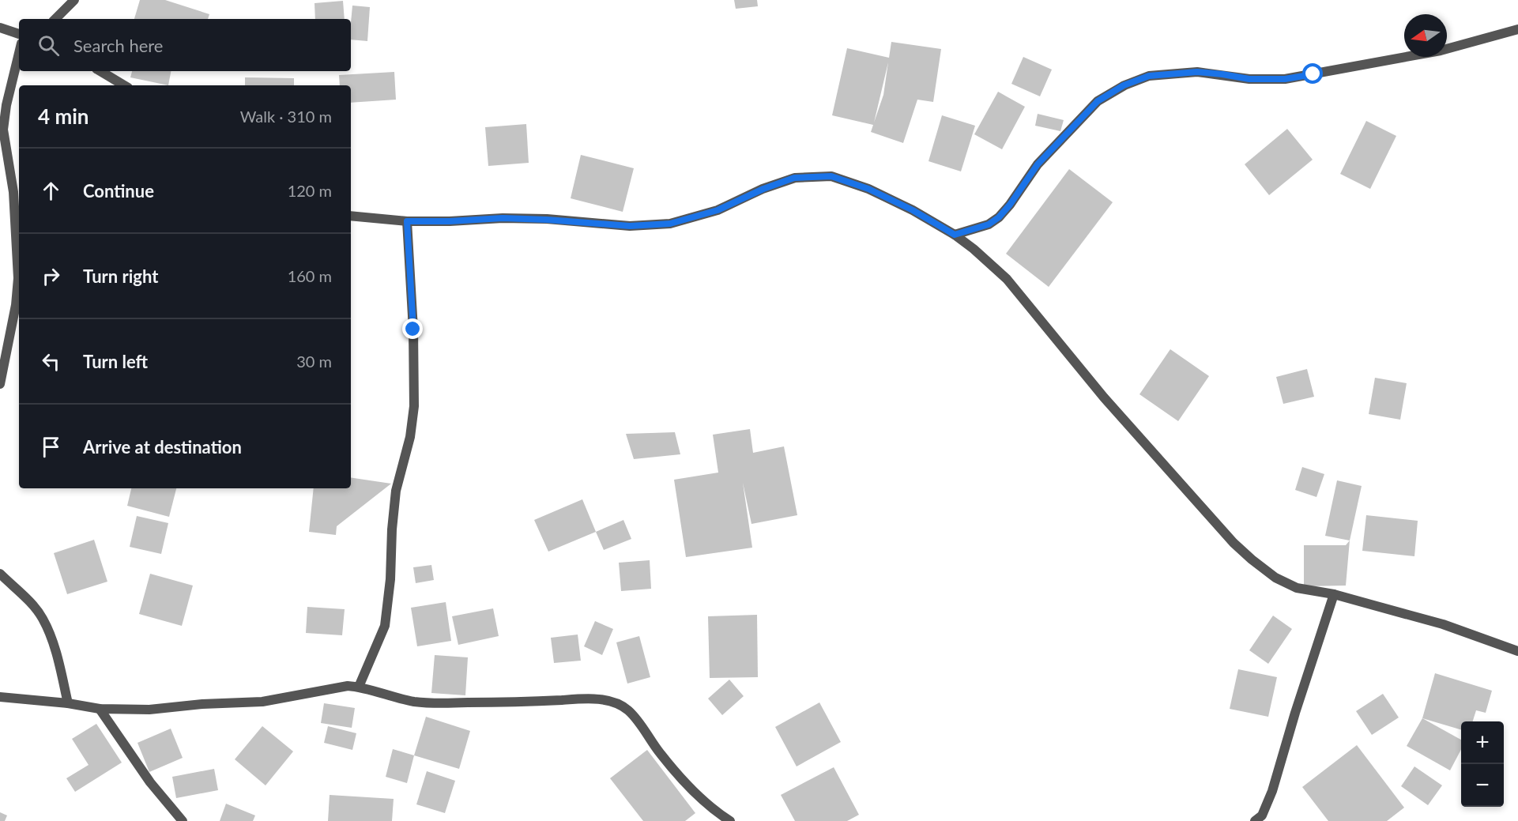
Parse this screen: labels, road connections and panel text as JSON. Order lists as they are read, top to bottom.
{
  "north": "left",
  "page": {
    "search": "Search here",
    "heading": ["4 min", "Walk · 310 m"],
    "list": [
      ["Continue", "120 m"],
      ["Turn right", "160 m"],
      ["Turn left", "30 m"],
      "Arrive at destination"
    ],
    "map_buttons": ["+", "−"]
  }
}
